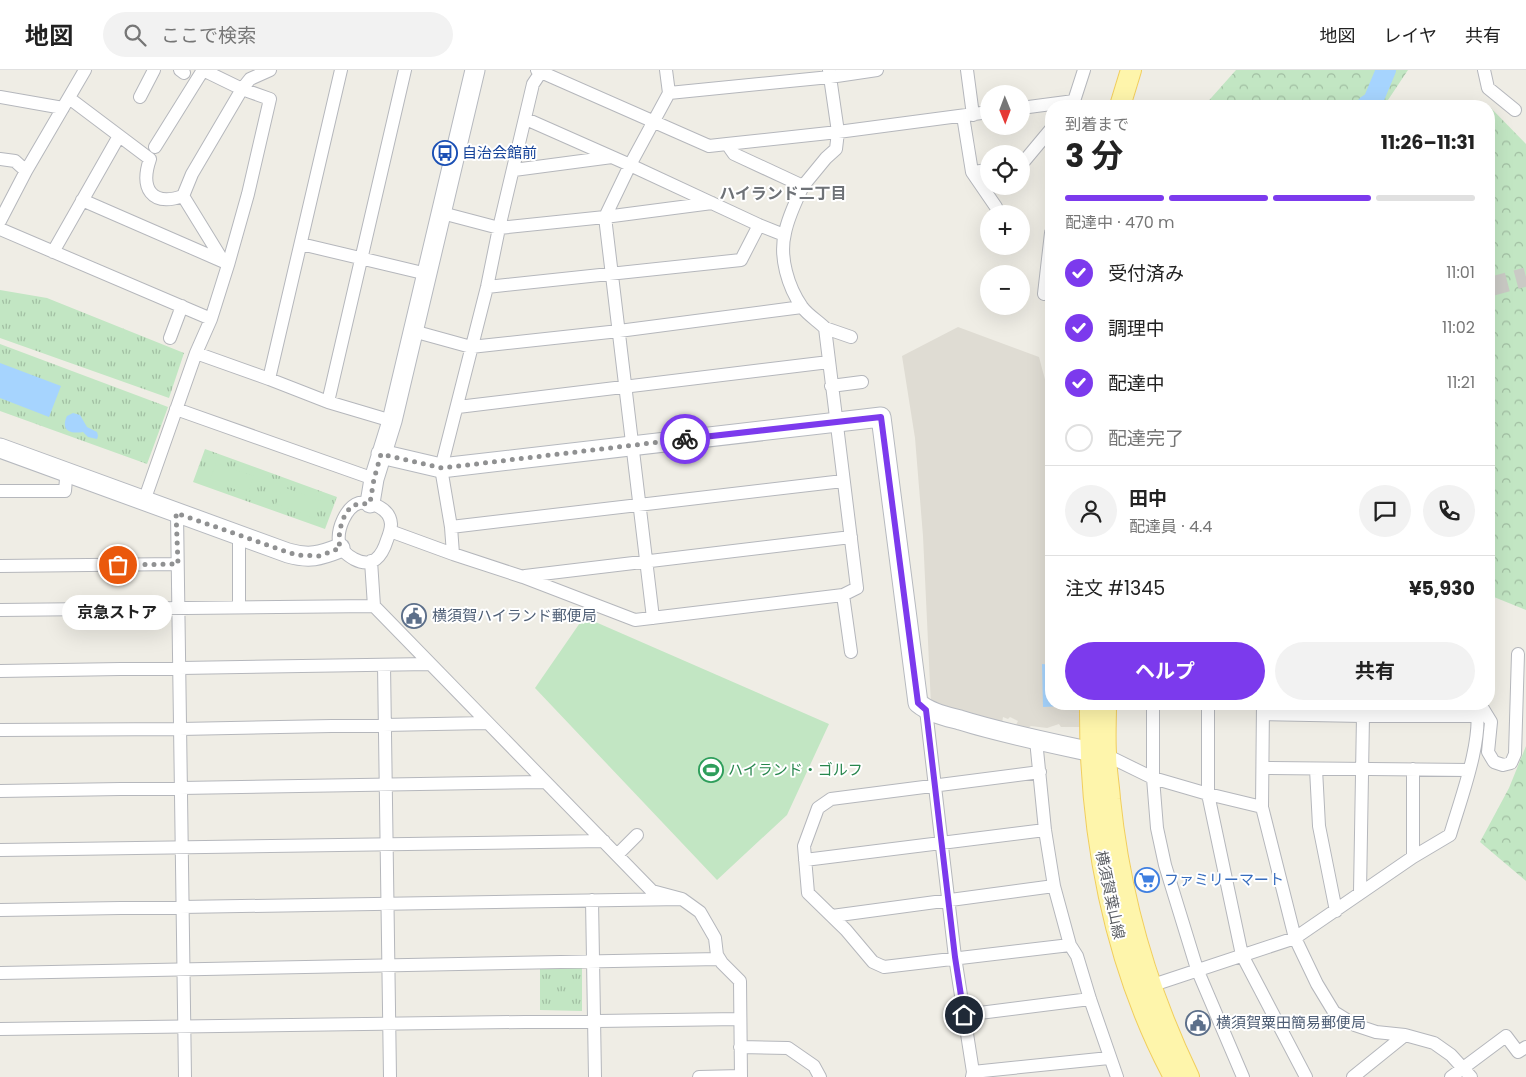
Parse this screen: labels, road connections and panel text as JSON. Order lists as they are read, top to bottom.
{
  "streets": {
    "main road": ["横須賀葉山線"]
  },
  "districts": ["ハイランド二丁目"],
  "places": {
    "bus stop": ["自治会館前"],
    "other": ["京急ストア"],
    "public building": ["横須賀ハイランド郵便局", "横須賀粟田簡易郵便局"],
    "sports": ["ハイランド・ゴルフ"],
    "supermarket": ["ファミリーマート"]
  },
  "north": "bottom",
  "page": {
    "header": "地図",
    "search": "ここで検索",
    "nav": ["地図", "レイヤ", "共有"],
    "map_buttons": ["+", "−"],
    "heading": ["3 分", "到着まで", "11:26–11:31"],
    "panel": [
      "田中",
      "配達員 · 4.4",
      "注文 #1345",
      "¥5,930"
    ],
    "bar": "配達中 · 470 m",
    "list": [
      ["受付済み", "11:01"],
      ["調理中", "11:02"],
      ["配達中", "11:21"],
      "配達完了"
    ],
    "bubble": "京急ストア",
    "buttons": ["ヘルプ", "共有"]
  }
}
